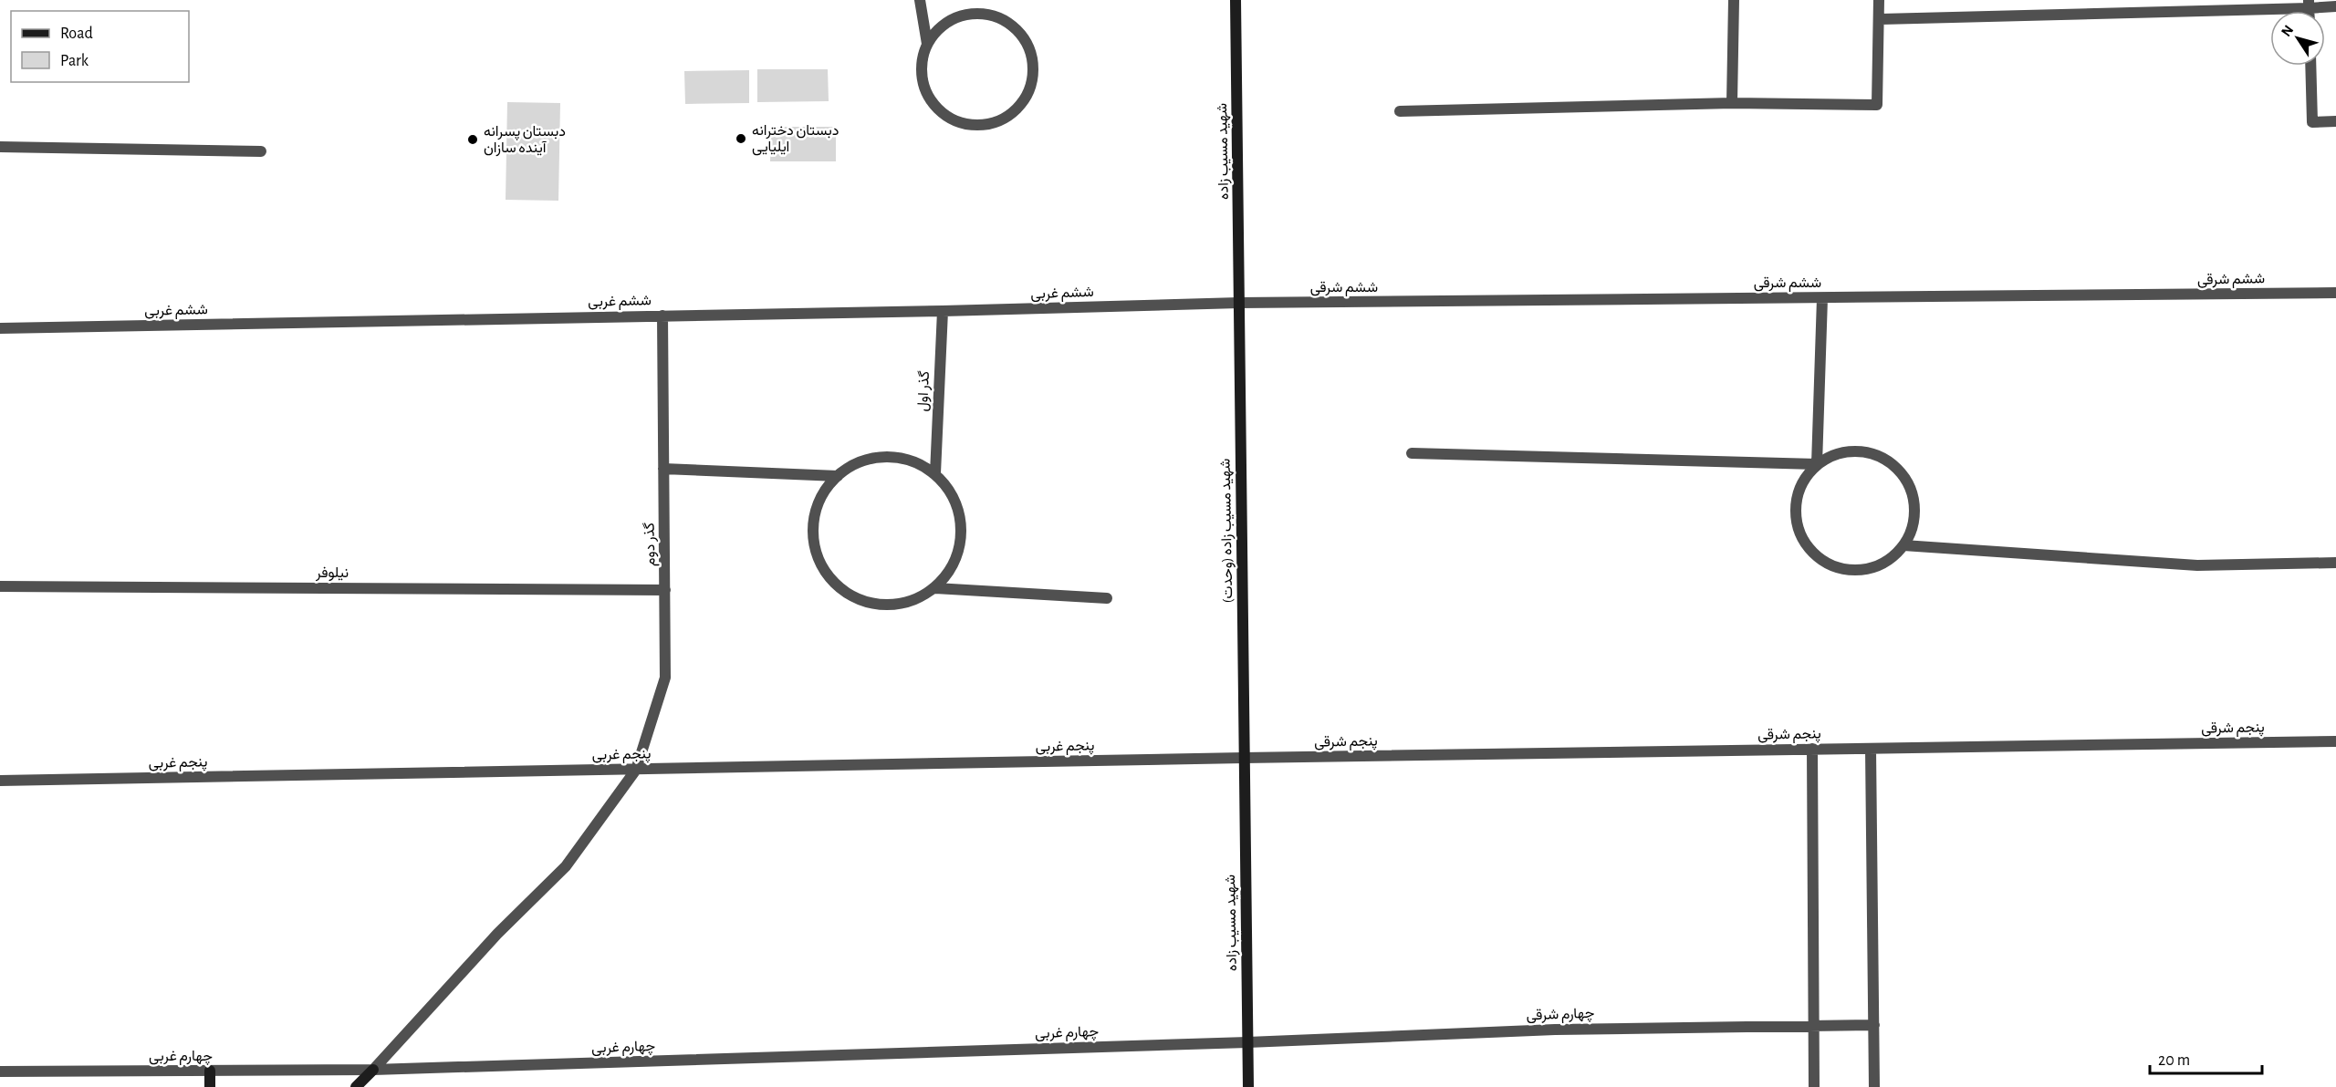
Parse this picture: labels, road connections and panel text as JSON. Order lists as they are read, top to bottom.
{
  "streets": {
    "street": [
      "شهید مسیب زاده",
      "ششم شرقی",
      "ششم غربی",
      "گذر اول",
      "شهید مسیب زاده (وحدت)",
      "گذر دوم",
      "نیلوفر",
      "پنجم شرقی",
      "پنجم غربی",
      "چهارم شرقی",
      "چهارم غربی"
    ]
  },
  "crossings": [
    ["شهید مسیب زاده", "ششم شرقی"],
    ["شهید مسیب زاده", "ششم غربی"],
    ["شهید مسیب زاده", "شهید مسیب زاده (وحدت)"],
    ["شهید مسیب زاده", "پنجم شرقی"],
    ["شهید مسیب زاده", "پنجم غربی"],
    ["شهید مسیب زاده", "چهارم شرقی"],
    ["شهید مسیب زاده", "چهارم غربی"],
    ["ششم شرقی", "ششم غربی"],
    ["ششم شرقی", "شهید مسیب زاده (وحدت)"],
    ["ششم غربی", "گذر اول"],
    ["ششم غربی", "شهید مسیب زاده (وحدت)"],
    ["ششم غربی", "گذر دوم"],
    ["شهید مسیب زاده (وحدت)", "پنجم شرقی"],
    ["شهید مسیب زاده (وحدت)", "پنجم غربی"],
    ["گذر دوم", "نیلوفر"],
    ["گذر دوم", "پنجم غربی"],
    ["گذر دوم", "چهارم غربی"],
    ["پنجم شرقی", "پنجم غربی"],
    ["چهارم شرقی", "چهارم غربی"]
  ],
  "places": ["دبستان دخترانه ایلیایی", "دبستان پسرانه آینده سازان"],
  "legend": ["Road", "Park"],
  "scale_bar": "20 m",
  "north": "top left"
}
